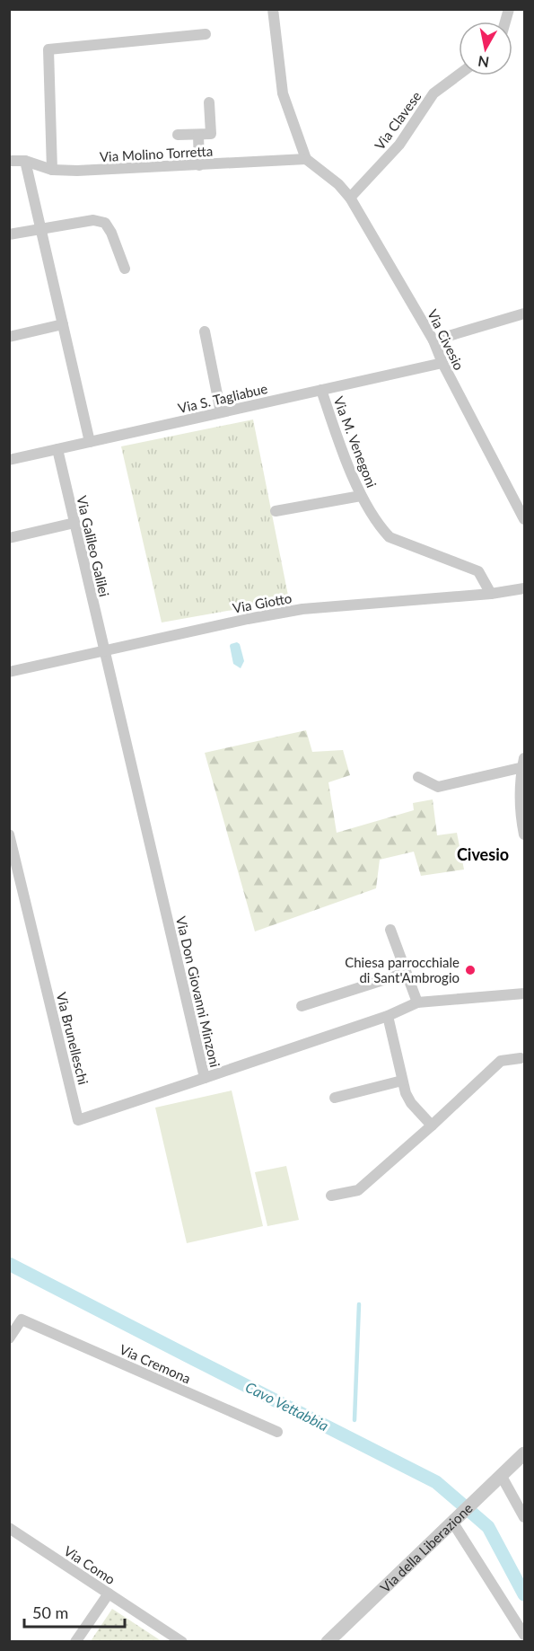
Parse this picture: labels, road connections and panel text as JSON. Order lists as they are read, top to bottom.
{
  "streets": {
    "street": [
      "Via Clavese",
      "Via Molino Torretta",
      "Via Civesio",
      "Via S. Tagliabue",
      "Via M. Venegoni",
      "Via Galileo Galilei",
      "Via Giotto",
      "Via Don Giovanni Minzoni",
      "Via Brunelleschi",
      "Via Cremona",
      "Via della Liberazione",
      "Via Como"
    ]
  },
  "crossings": [
    ["Via Clavese", "Via Civesio"],
    ["Via Molino Torretta", "Via Civesio"],
    ["Via Civesio", "Via S. Tagliabue"],
    ["Via S. Tagliabue", "Via M. Venegoni"],
    ["Via S. Tagliabue", "Via Galileo Galilei"],
    ["Via M. Venegoni", "Via Giotto"],
    ["Via Galileo Galilei", "Via Giotto"],
    ["Via Galileo Galilei", "Via Don Giovanni Minzoni"],
    ["Via Giotto", "Via Don Giovanni Minzoni"],
    ["Via Don Giovanni Minzoni", "Via Brunelleschi"]
  ],
  "districts": ["Civesio"],
  "water": ["Cavo Vettabbia"],
  "places": ["Chiesa parrocchiale di Sant'Ambrogio"],
  "scale_bar": "50 m",
  "north": "bottom"
}
